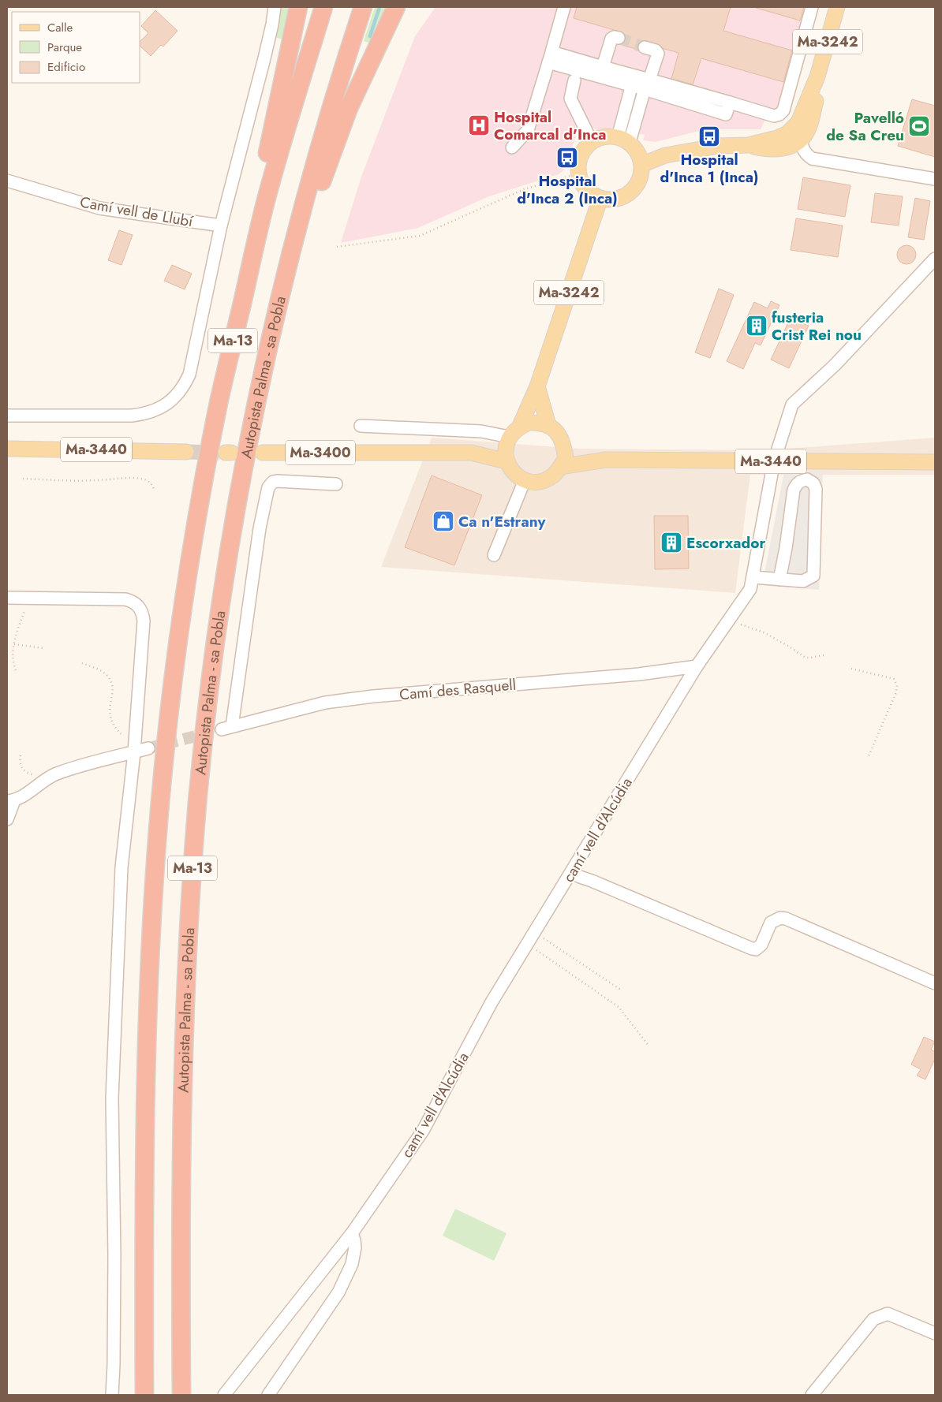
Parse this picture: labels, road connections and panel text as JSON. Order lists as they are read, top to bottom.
{
  "streets": {
    "highway": ["Ma-13", "Autopista Palma - sa Pobla"],
    "main road": ["Ma-3242", "Ma-3440", "Ma-3400"],
    "street": ["Camí vell de Llubí", "Camí des Rasquell", "camí vell d'Alcúdia"]
  },
  "crossings": [
    ["Ma-3242", "Ma-3440"],
    ["Ma-3242", "Ma-3400"],
    ["Ma-3440", "Ma-3400"],
    ["Ma-3440", "camí vell d'Alcúdia"],
    ["Camí des Rasquell", "camí vell d'Alcúdia"]
  ],
  "places": {
    "hospital": ["Hospital Comarcal d'Inca"],
    "sports": ["Pavelló de Sa Creu"],
    "bus stop": ["Hospital d'Inca 1 (Inca)", "Hospital d'Inca 2 (Inca)"],
    "building": ["fusteria Crist Rei nou", "Escorxador"],
    "shop": ["Ca n'Estrany"]
  },
  "legend": ["Calle", "Parque", "Edificio"]
}
